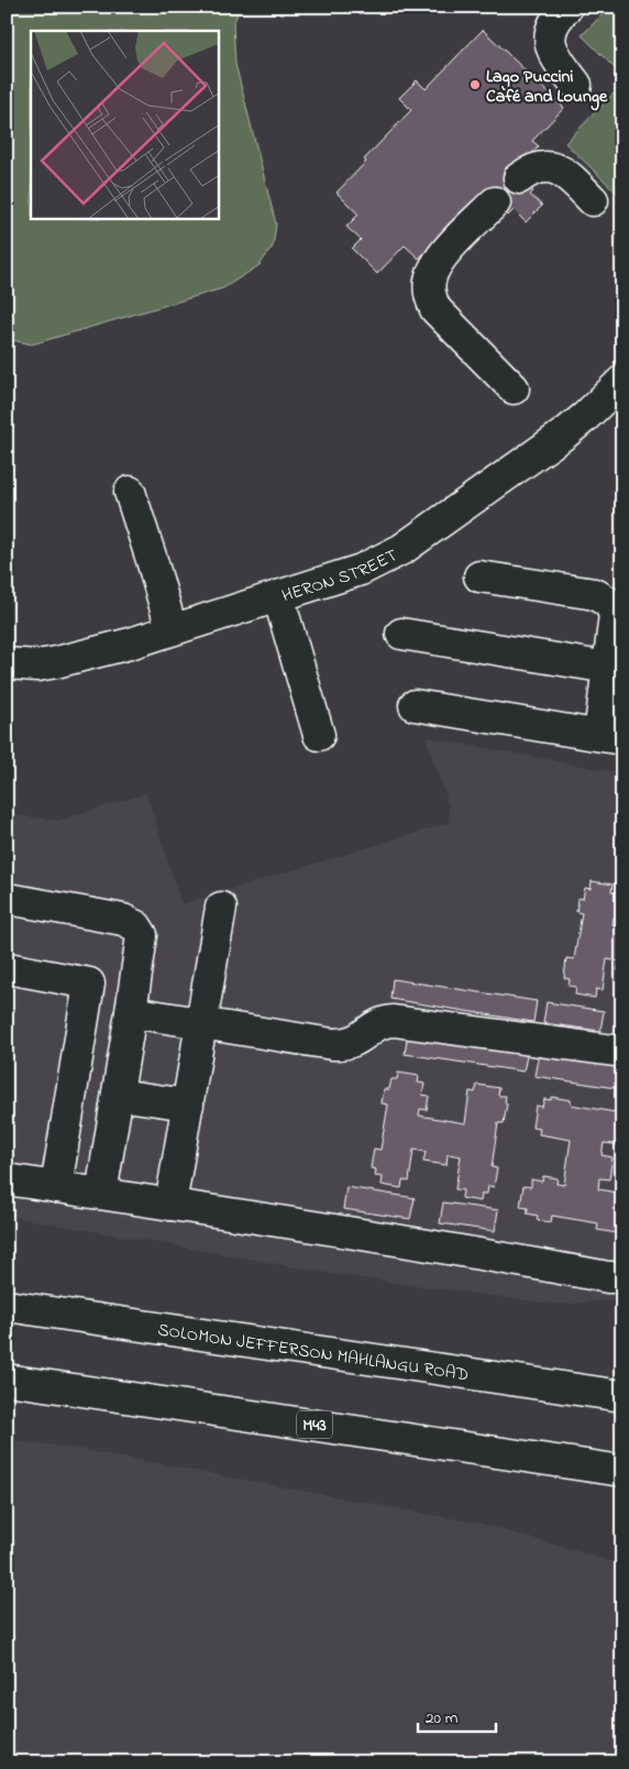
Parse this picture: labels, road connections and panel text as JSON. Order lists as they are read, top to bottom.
{
  "streets": {
    "main road": ["HERON STREET", "SOLOMON JEFFERSON MAHLANGU ROAD", "M43"]
  },
  "places": ["Lago Puccini Café and Lounge"],
  "scale_bar": "20 m"
}
